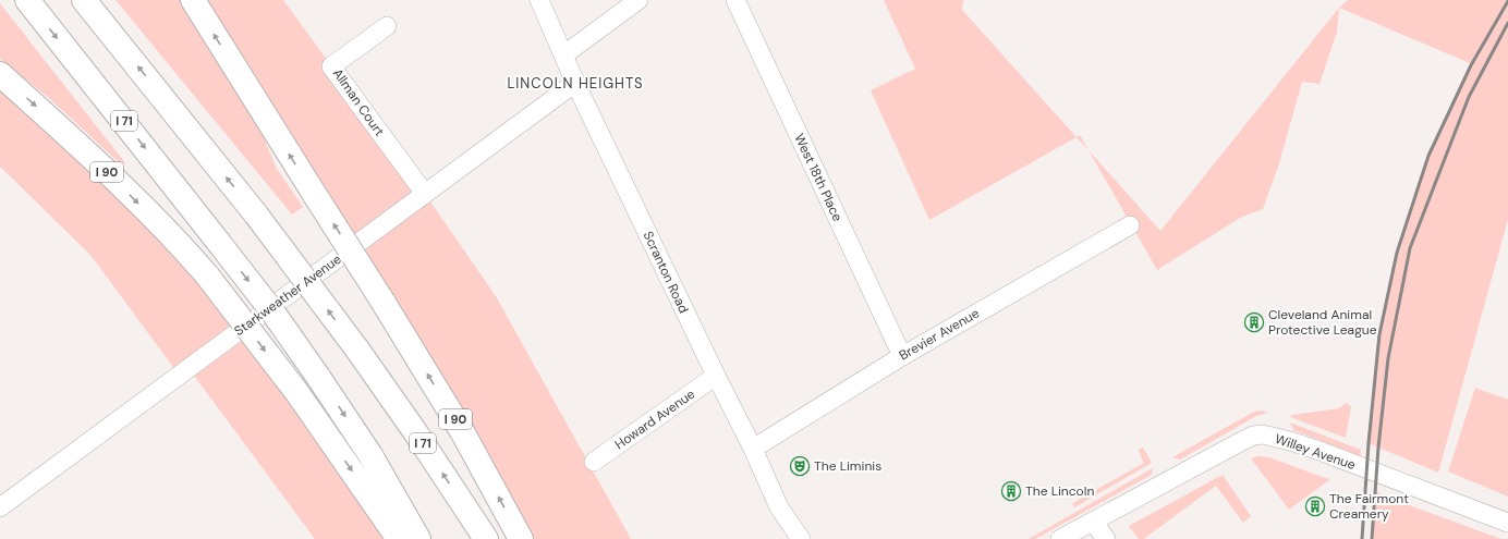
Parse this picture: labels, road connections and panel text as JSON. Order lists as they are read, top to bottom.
{
  "streets": {
    "highway": ["I 71", "I 90"],
    "street": [
      "Allman Court",
      "West 18th Place",
      "Scranton Road",
      "Starkweather Avenue",
      "Brevier Avenue",
      "Howard Avenue",
      "Willey Avenue"
    ]
  },
  "crossings": [
    ["Allman Court", "Starkweather Avenue"],
    ["West 18th Place", "Brevier Avenue"],
    ["Scranton Road", "Starkweather Avenue"],
    ["Scranton Road", "Brevier Avenue"],
    ["Scranton Road", "Howard Avenue"]
  ],
  "districts": ["LINCOLN HEIGHTS"],
  "places": {
    "building": ["Cleveland Animal Protective League", "The Lincoln", "The Fairmont Creamery"],
    "theatre": ["The Liminis"]
  }
}
